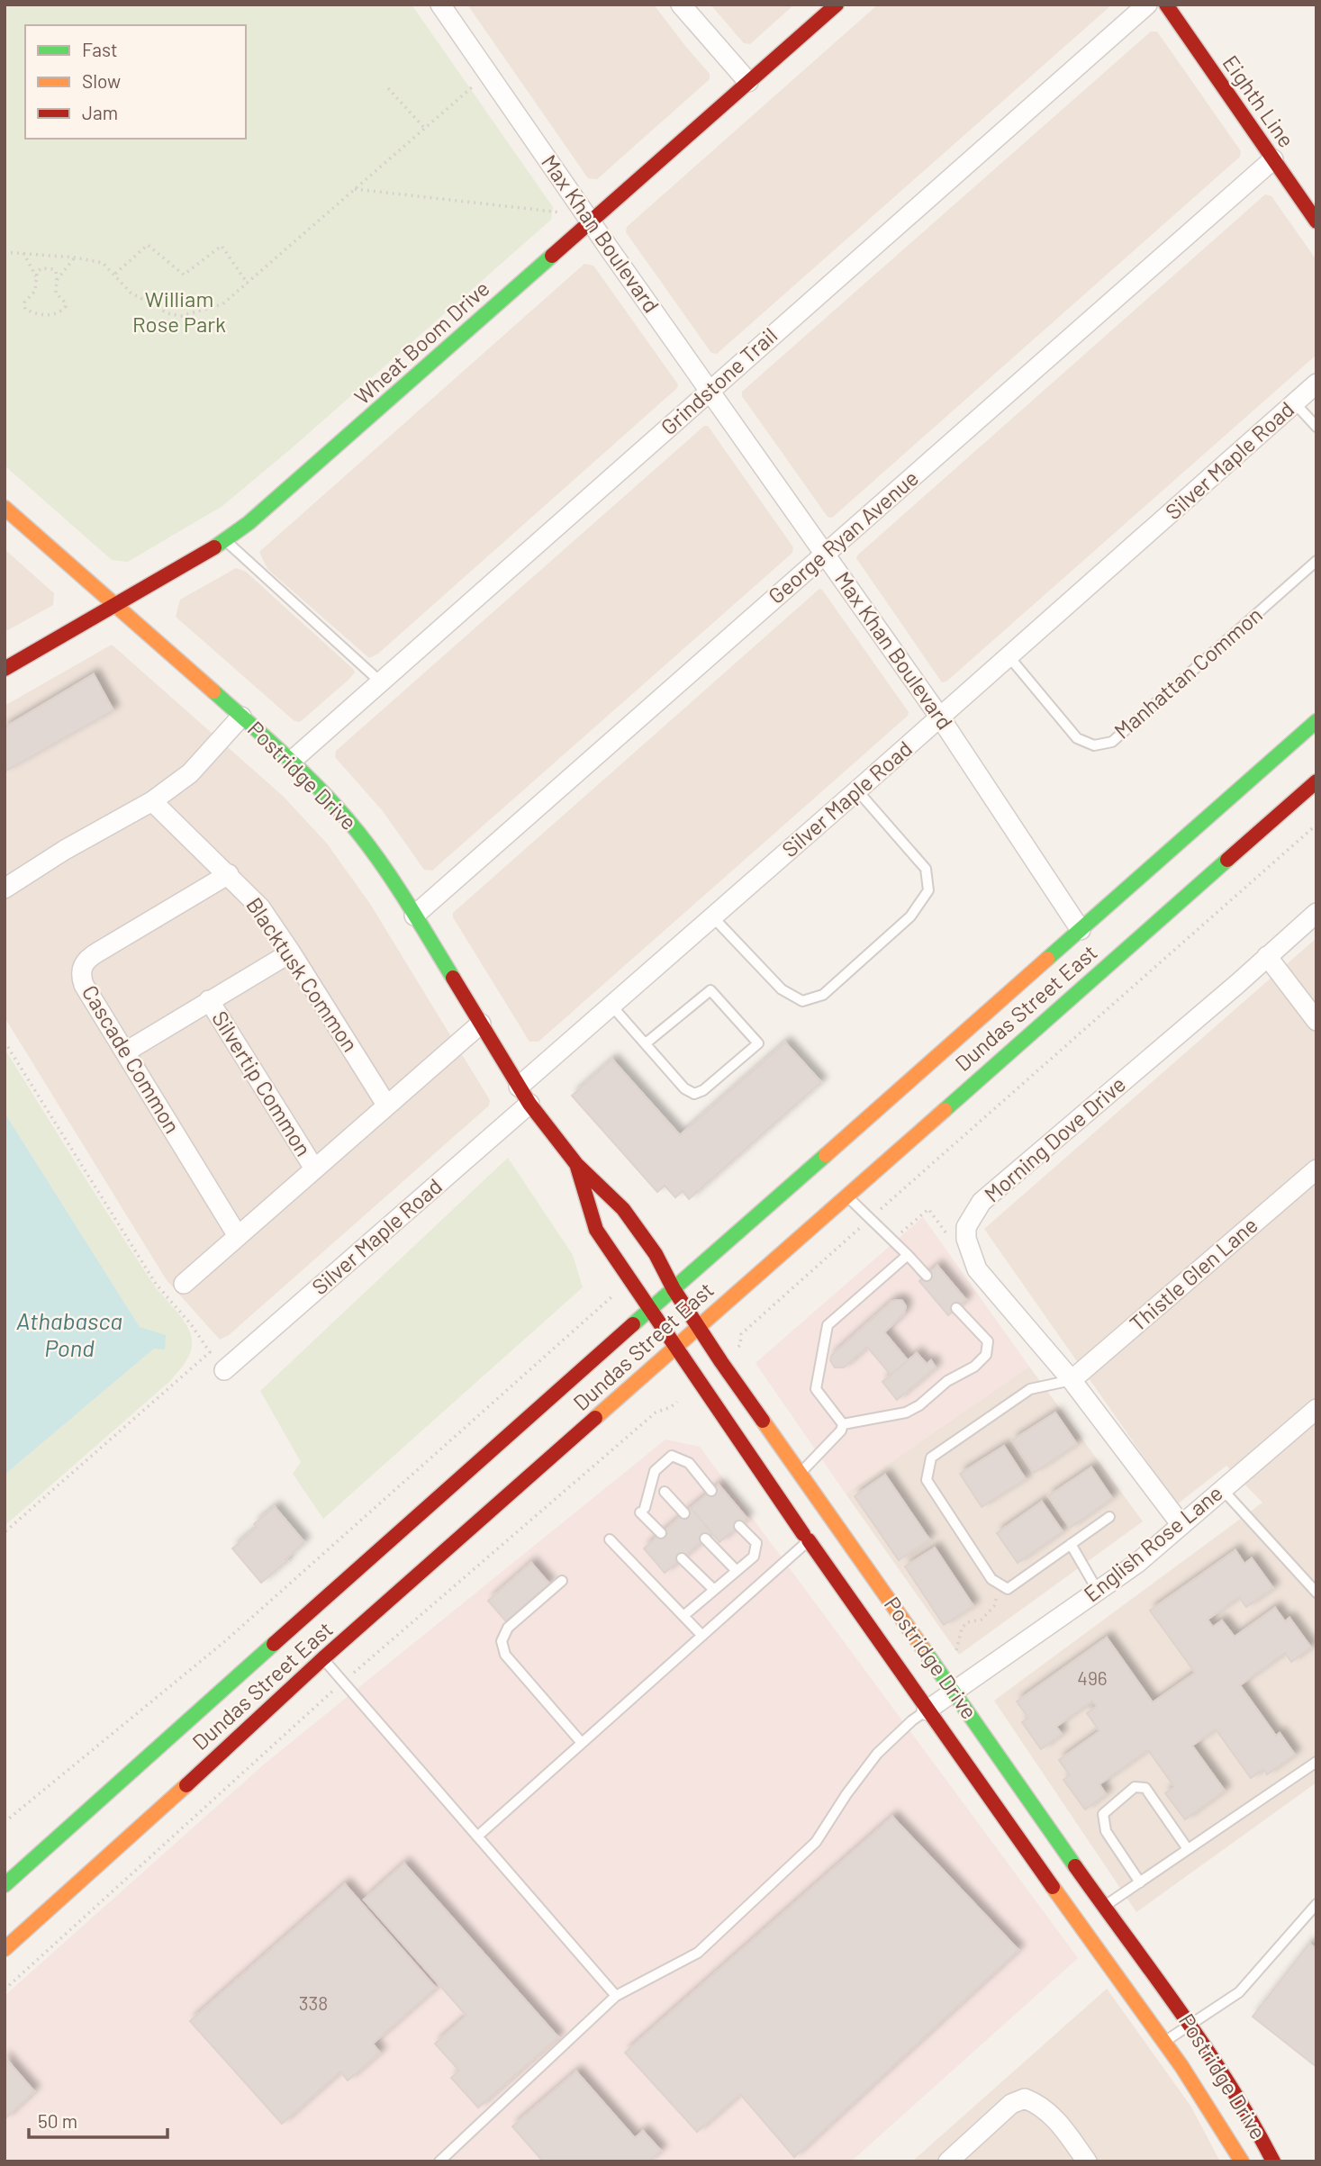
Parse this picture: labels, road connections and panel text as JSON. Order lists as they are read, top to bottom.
{
  "streets": {
    "street": [
      "Eighth Line",
      "Max Khan Boulevard",
      "Wheat Boom Drive",
      "Grindstone Trail",
      "Silver Maple Road",
      "George Ryan Avenue",
      "Postridge Drive",
      "Blacktusk Common",
      "Dundas Street East",
      "Cascade Common",
      "Silvertip Common",
      "Morning Dove Drive",
      "Thistle Glen Lane",
      "English Rose Lane"
    ],
    "lane": ["Manhattan Common"]
  },
  "crossings": [
    ["Eighth Line", "George Ryan Avenue"],
    ["Max Khan Boulevard", "Wheat Boom Drive"],
    ["Max Khan Boulevard", "Grindstone Trail"],
    ["Max Khan Boulevard", "Silver Maple Road"],
    ["Max Khan Boulevard", "George Ryan Avenue"],
    ["Max Khan Boulevard", "Dundas Street East"],
    ["Wheat Boom Drive", "Postridge Drive"],
    ["Grindstone Trail", "Postridge Drive"],
    ["Silver Maple Road", "Manhattan Common"],
    ["Silver Maple Road", "Postridge Drive"],
    ["George Ryan Avenue", "Postridge Drive"],
    ["Postridge Drive", "Dundas Street East"],
    ["Postridge Drive", "English Rose Lane"],
    ["Blacktusk Common", "Cascade Common"]
  ],
  "water": ["Athabasca Pond"],
  "parks": ["William Rose Park"],
  "house_numbers": ["496", "338"],
  "legend": ["Fast", "Slow", "Jam"],
  "scale_bar": "50 m"
}
